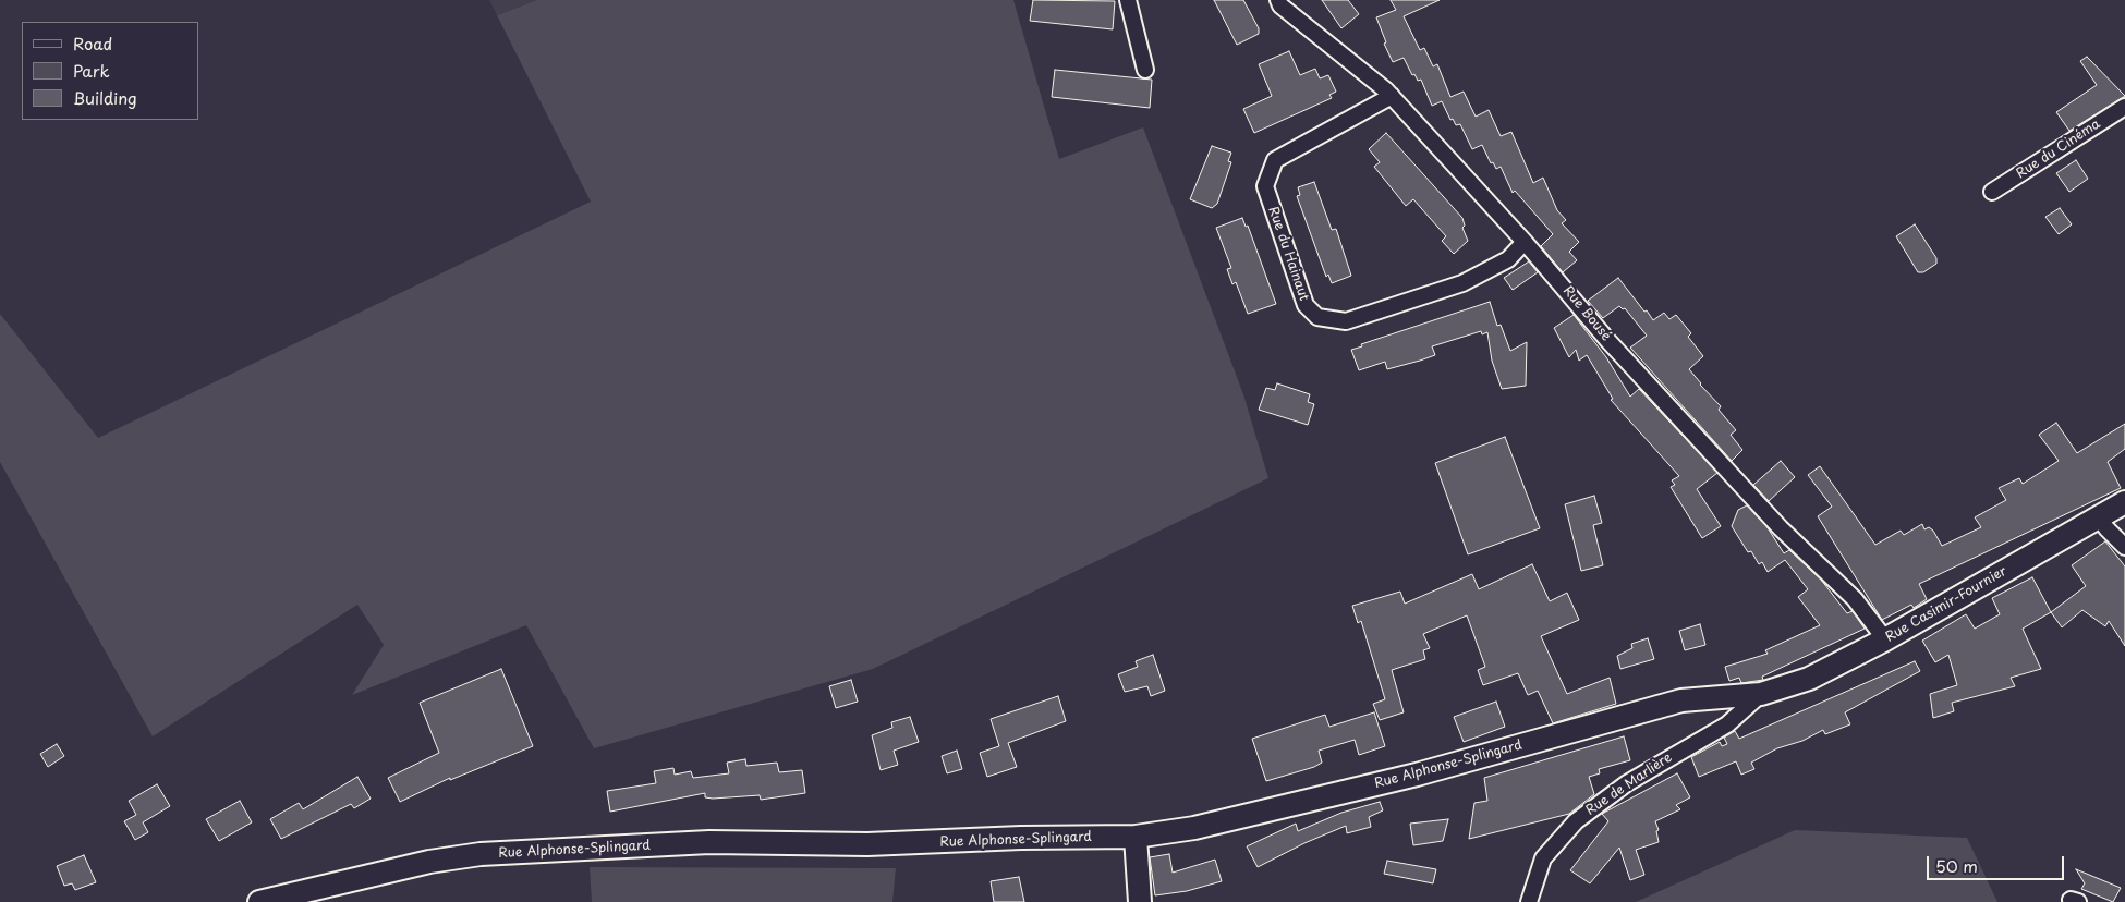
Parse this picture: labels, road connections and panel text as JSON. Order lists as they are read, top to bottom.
{
  "streets": {
    "street": [
      "Rue du Cinéma",
      "Rue du Hainaut",
      "Rue Bousé",
      "Rue Casimir-Fournier",
      "Rue Alphonse-Splingard",
      "Rue de Marlière"
    ]
  },
  "crossings": [
    ["Rue du Hainaut", "Rue Bousé"],
    ["Rue Bousé", "Rue Casimir-Fournier"],
    ["Rue Casimir-Fournier", "Rue Alphonse-Splingard"],
    ["Rue Casimir-Fournier", "Rue de Marlière"],
    ["Rue Alphonse-Splingard", "Rue de Marlière"]
  ],
  "legend": ["Road", "Park", "Building"],
  "scale_bar": "50 m"
}
